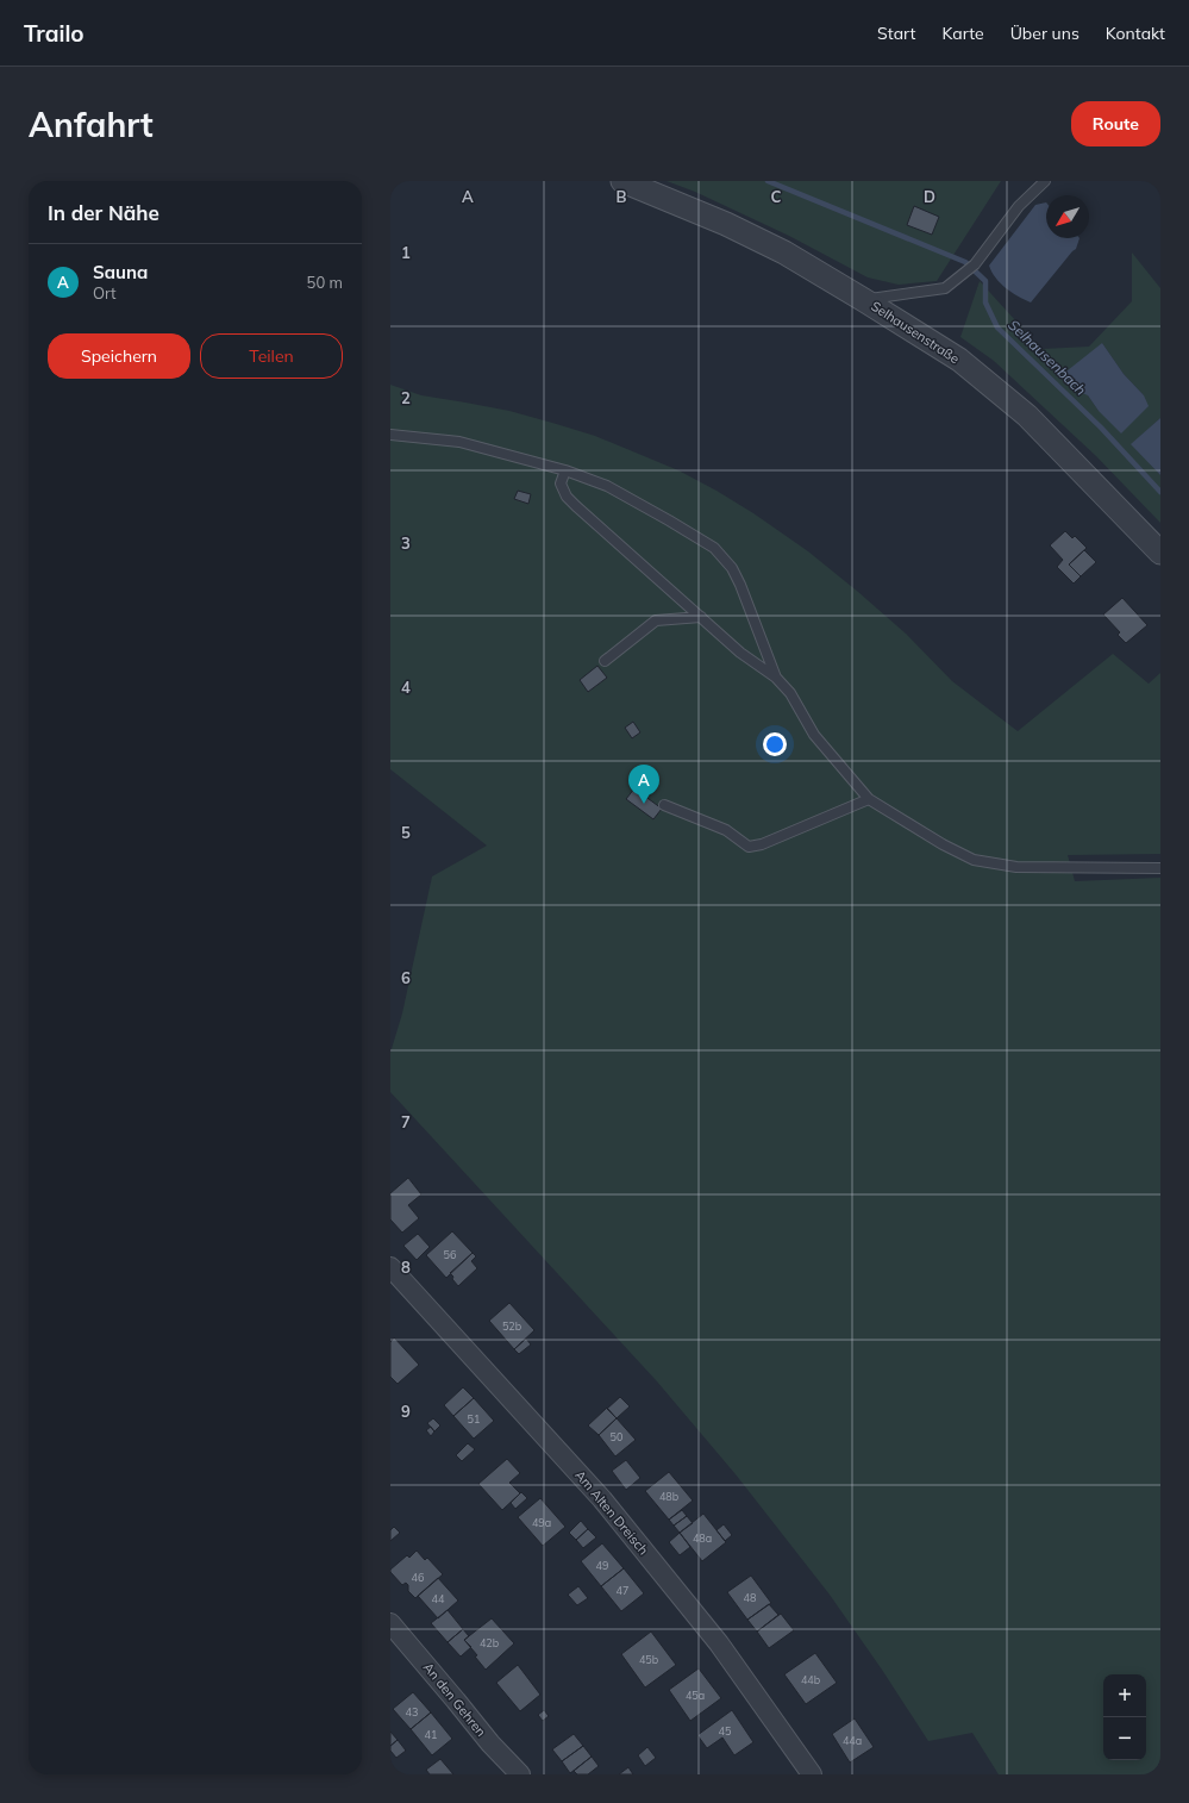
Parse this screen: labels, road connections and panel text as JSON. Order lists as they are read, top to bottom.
{
  "streets": {
    "street": ["Selhausenstraße", "Am Alten Dreisch", "An den Gehren"]
  },
  "water": ["Selhausenbach"],
  "house_numbers": [
    "56",
    "52b",
    "51",
    "50",
    "48b",
    "49a",
    "48a",
    "49",
    "46",
    "47",
    "48",
    "44",
    "42b",
    "45b",
    "44b",
    "45a",
    "43",
    "45",
    "41",
    "44a"
  ],
  "north": "bottom left",
  "page": {
    "header": "Trailo",
    "nav": [
      "Start",
      "Karte",
      "Über uns",
      "Kontakt"
    ],
    "buttons": [
      "Route",
      ["Speichern", "Teilen"]
    ],
    "title": "Anfahrt",
    "heading": "In der Nähe",
    "list": [
      {
        "mark": "A",
        "name": "Sauna",
        "note": "Ort",
        "value": "50 m"
      }
    ],
    "pins": "A",
    "map_buttons": ["+", "−"]
  },
  "grid": {
    "columns": [
      "A",
      "B",
      "C",
      "D"
    ],
    "rows": [
      "1",
      "2",
      "3",
      "4",
      "5",
      "6",
      "7",
      "8",
      "9"
    ]
  }
}
